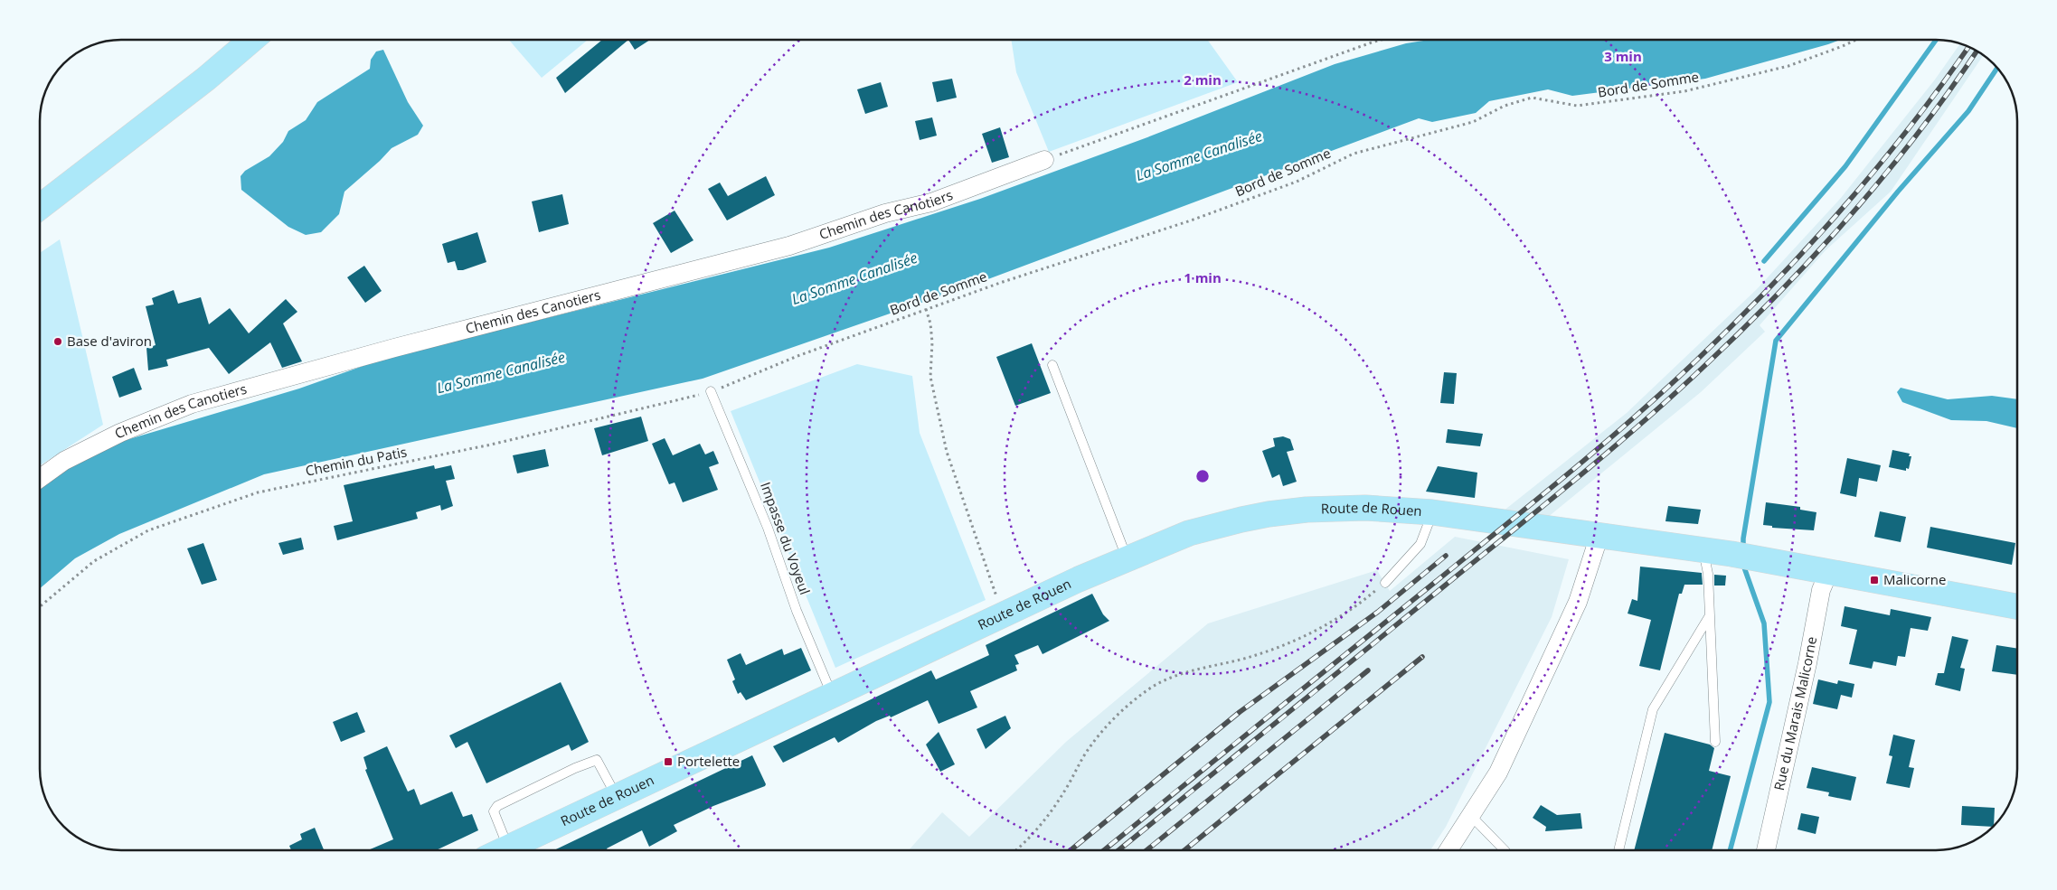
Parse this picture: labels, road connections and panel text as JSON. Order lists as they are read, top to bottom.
{
  "streets": {
    "main road": ["Route de Rouen"],
    "street": ["Chemin des Canotiers", "Rue du Marais Malicorne"],
    "lane": ["Impasse du Voyeul"],
    "path": ["Bord de Somme", "Chemin du Patis"]
  },
  "crossings": [
    ["Bord de Somme", "Chemin du Patis"],
    ["Bord de Somme", "Impasse du Voyeul"],
    ["Chemin du Patis", "Impasse du Voyeul"],
    ["Route de Rouen", "Impasse du Voyeul"],
    ["Route de Rouen", "Rue du Marais Malicorne"]
  ],
  "water": ["La Somme Canalisée"],
  "places": {
    "other": ["Base d'aviron"],
    "transit": ["Malicorne", "Portelette"]
  },
  "rings": ["3 min", "2 min", "1 min"]
}
